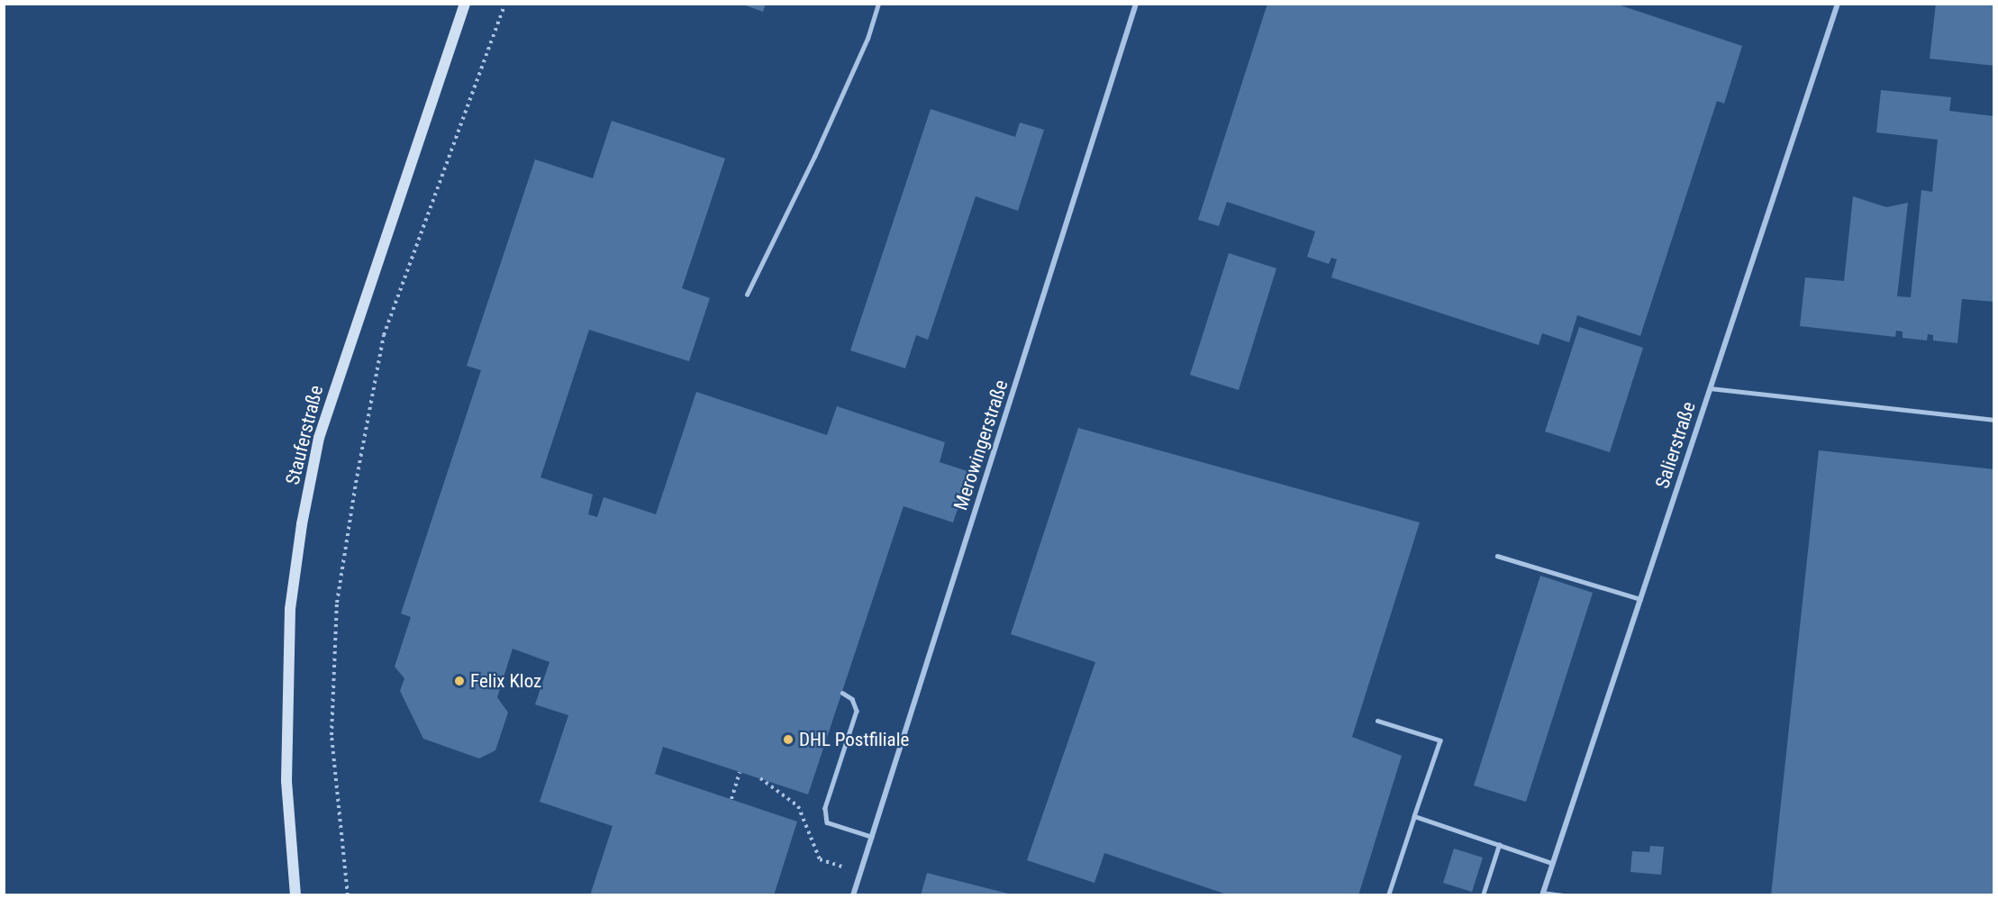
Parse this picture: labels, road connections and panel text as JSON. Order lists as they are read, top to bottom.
{
  "streets": {
    "main road": ["Stauferstraße"],
    "street": ["Merowingerstraße", "Salierstraße"]
  },
  "places": ["Felix Kloz", "DHL Postfiliale"]
}
